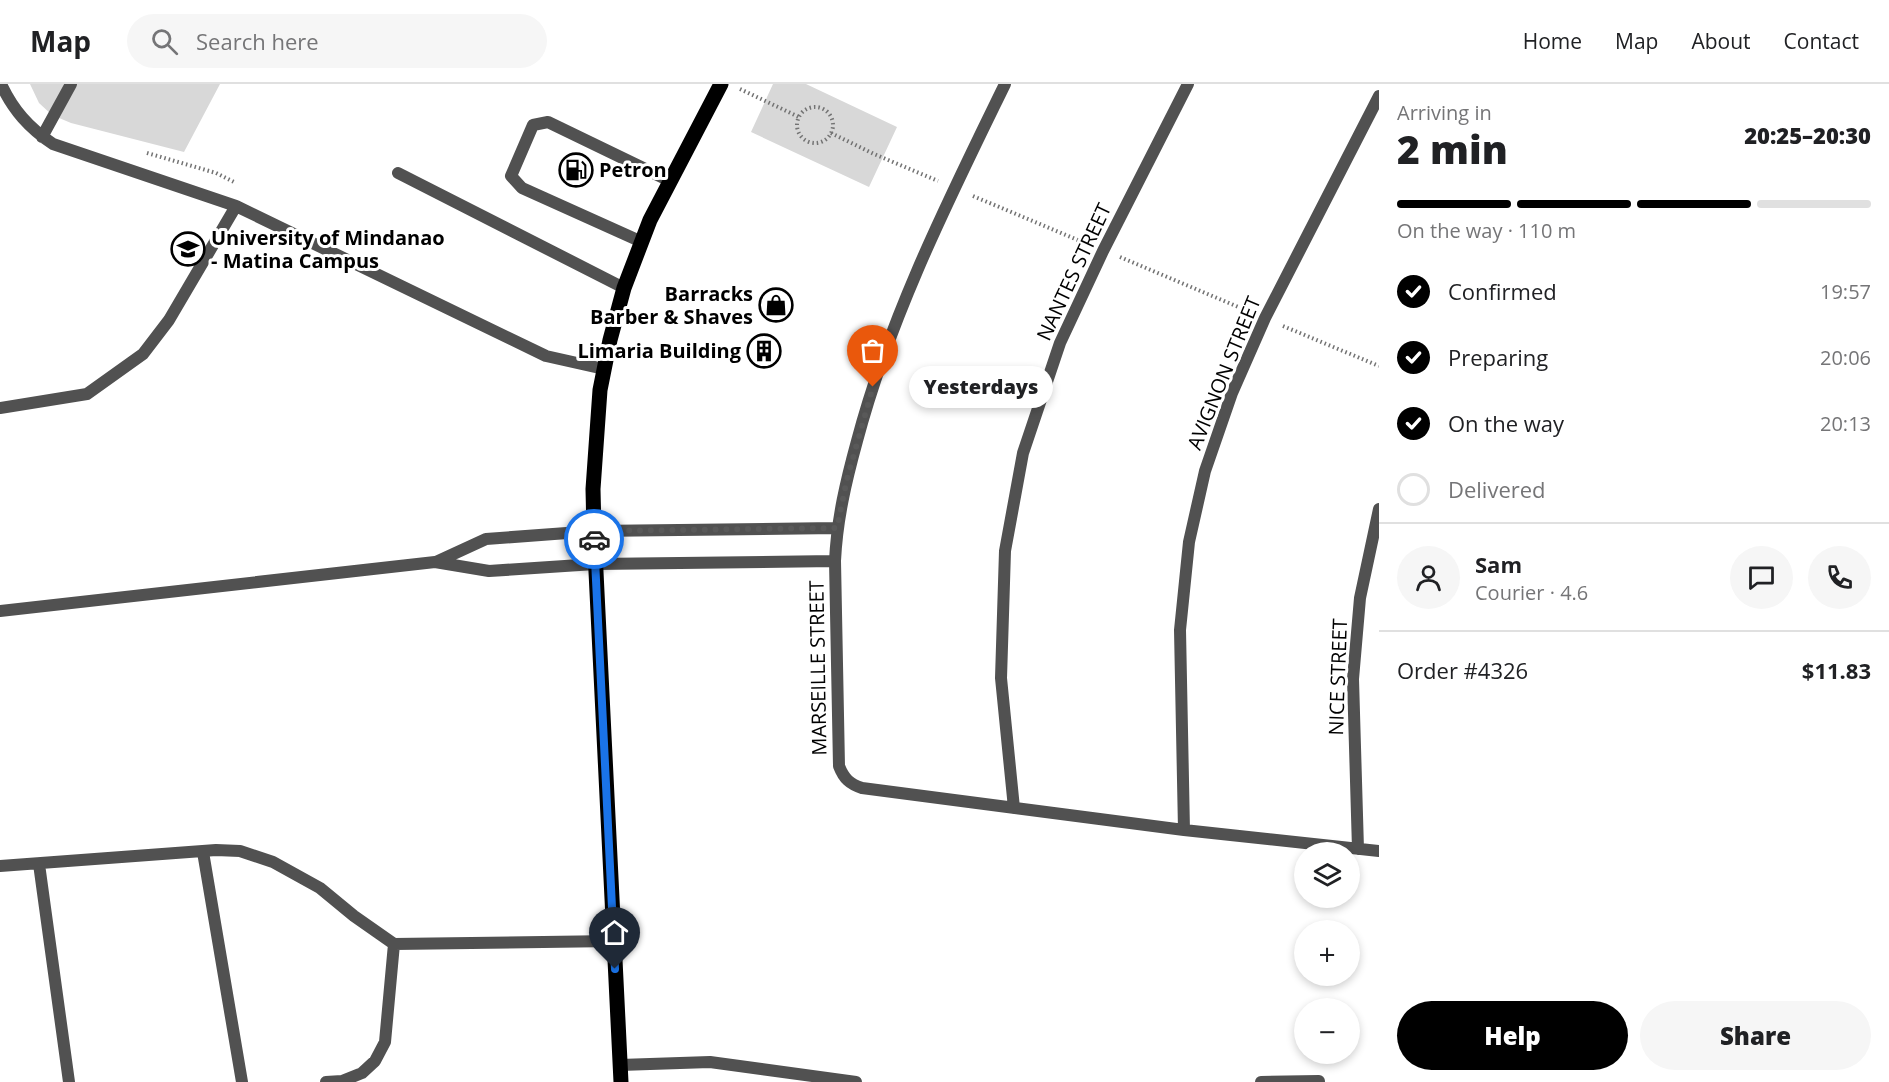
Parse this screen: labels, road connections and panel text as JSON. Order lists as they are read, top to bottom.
{
  "streets": {
    "street": [
      "NANTES STREET",
      "AVIGNON STREET",
      "MARSEILLE STREET",
      "NICE STREET"
    ]
  },
  "crossings": [
    ["NANTES STREET", "MARSEILLE STREET"],
    ["AVIGNON STREET", "MARSEILLE STREET"]
  ],
  "places": {
    "fuel station": ["Petron"],
    "school or university": ["University of Mindanao - Matina Campus"],
    "shop": ["Barracks Barber & Shaves"],
    "building": ["Limaria Building"],
    "other": ["Yesterdays"]
  },
  "page": {
    "header": "Map",
    "search": "Search here",
    "nav": [
      "Home",
      "Map",
      "About",
      "Contact"
    ],
    "heading": ["2 min", "Arriving in", "20:25–20:30"],
    "panel": [
      "Sam",
      "Courier · 4.6",
      "Order #4326",
      "$11.83"
    ],
    "bar": "On the way · 110 m",
    "list": [
      ["Confirmed", "19:57"],
      ["Preparing", "20:06"],
      ["On the way", "20:13"],
      "Delivered"
    ],
    "bubble": "Yesterdays",
    "map_buttons": ["+", "−"],
    "buttons": ["Help", "Share"]
  }
}
